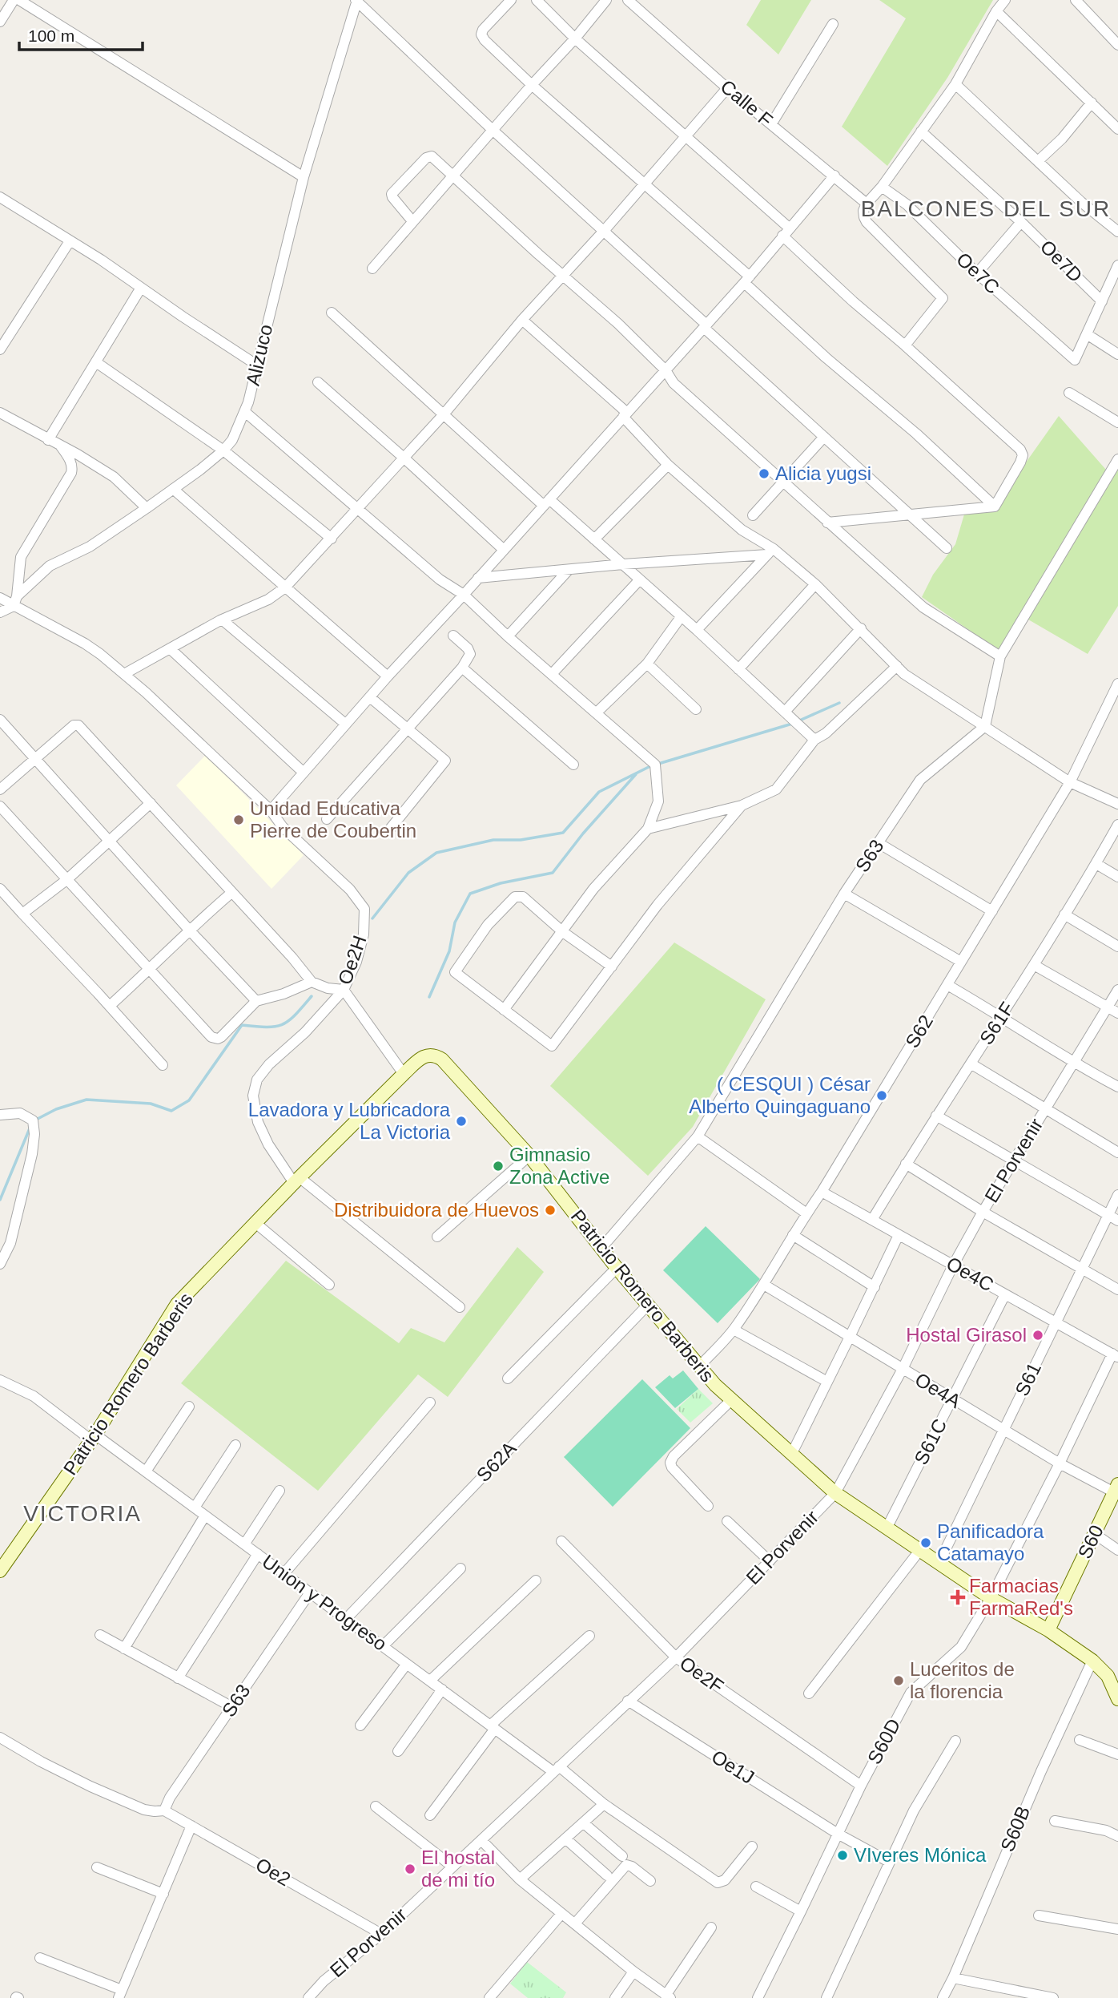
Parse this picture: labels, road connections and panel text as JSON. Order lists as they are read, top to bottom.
{
  "streets": {
    "street": [
      "Calle F",
      "Oe7D",
      "Oe7C",
      "Alizuco",
      "S63",
      "Oe2H",
      "S61F",
      "S62",
      "El Porvenir",
      "Oe4C",
      "Patricio Romero Barberis",
      "S61",
      "Oe4A",
      "S61C",
      "S62A",
      "S60",
      "Union y Progreso",
      "Oe2F",
      "S60D",
      "Oe1J",
      "S60B",
      "Oe2"
    ]
  },
  "crossings": [
    ["Alizuco", "Oe2H"],
    ["S63", "Patricio Romero Barberis"],
    ["S63", "Union y Progreso"],
    ["S63", "Oe2"],
    ["Oe2H", "Patricio Romero Barberis"],
    ["S61F", "Oe4C"],
    ["S62", "Oe4C"],
    ["S62", "Patricio Romero Barberis"],
    ["S62", "Oe4A"],
    ["El Porvenir", "Oe4C"],
    ["El Porvenir", "Patricio Romero Barberis"],
    ["El Porvenir", "Oe4A"],
    ["El Porvenir", "Union y Progreso"],
    ["El Porvenir", "Oe2F"],
    ["El Porvenir", "Oe1J"],
    ["El Porvenir", "Oe2"],
    ["Oe4C", "S61"],
    ["Oe4C", "S61C"],
    ["Oe4C", "S60D"],
    ["Patricio Romero Barberis", "S61"],
    ["Patricio Romero Barberis", "S61C"],
    ["Patricio Romero Barberis", "S62A"],
    ["Patricio Romero Barberis", "S60"],
    ["Patricio Romero Barberis", "Union y Progreso"],
    ["Patricio Romero Barberis", "S60D"],
    ["Patricio Romero Barberis", "S60B"],
    ["S61", "Oe4A"],
    ["Oe4A", "S61C"],
    ["Oe4A", "S60"],
    ["Oe4A", "S60D"],
    ["S62A", "Union y Progreso"],
    ["Oe2F", "S60D"],
    ["S60D", "Oe1J"]
  ],
  "districts": ["BALCONES DEL SUR", "VICTORIA"],
  "places": {
    "other": [
      "Alicia yugsi",
      "Unidad Educativa Pierre de Coubertin",
      "( CESQUI ) César Alberto Quingaguano",
      "Lavadora y Lubricadora La Victoria",
      "Gimnasio Zona Active",
      "Distribuidora de Huevos",
      "Hostal Girasol",
      "Panificadora Catamayo",
      "Luceritos de la florencia",
      "VIveres Mónica",
      "El hostal de mi tío"
    ],
    "health": ["Farmacias FarmaRed's"]
  },
  "scale_bar": "100 m"
}
